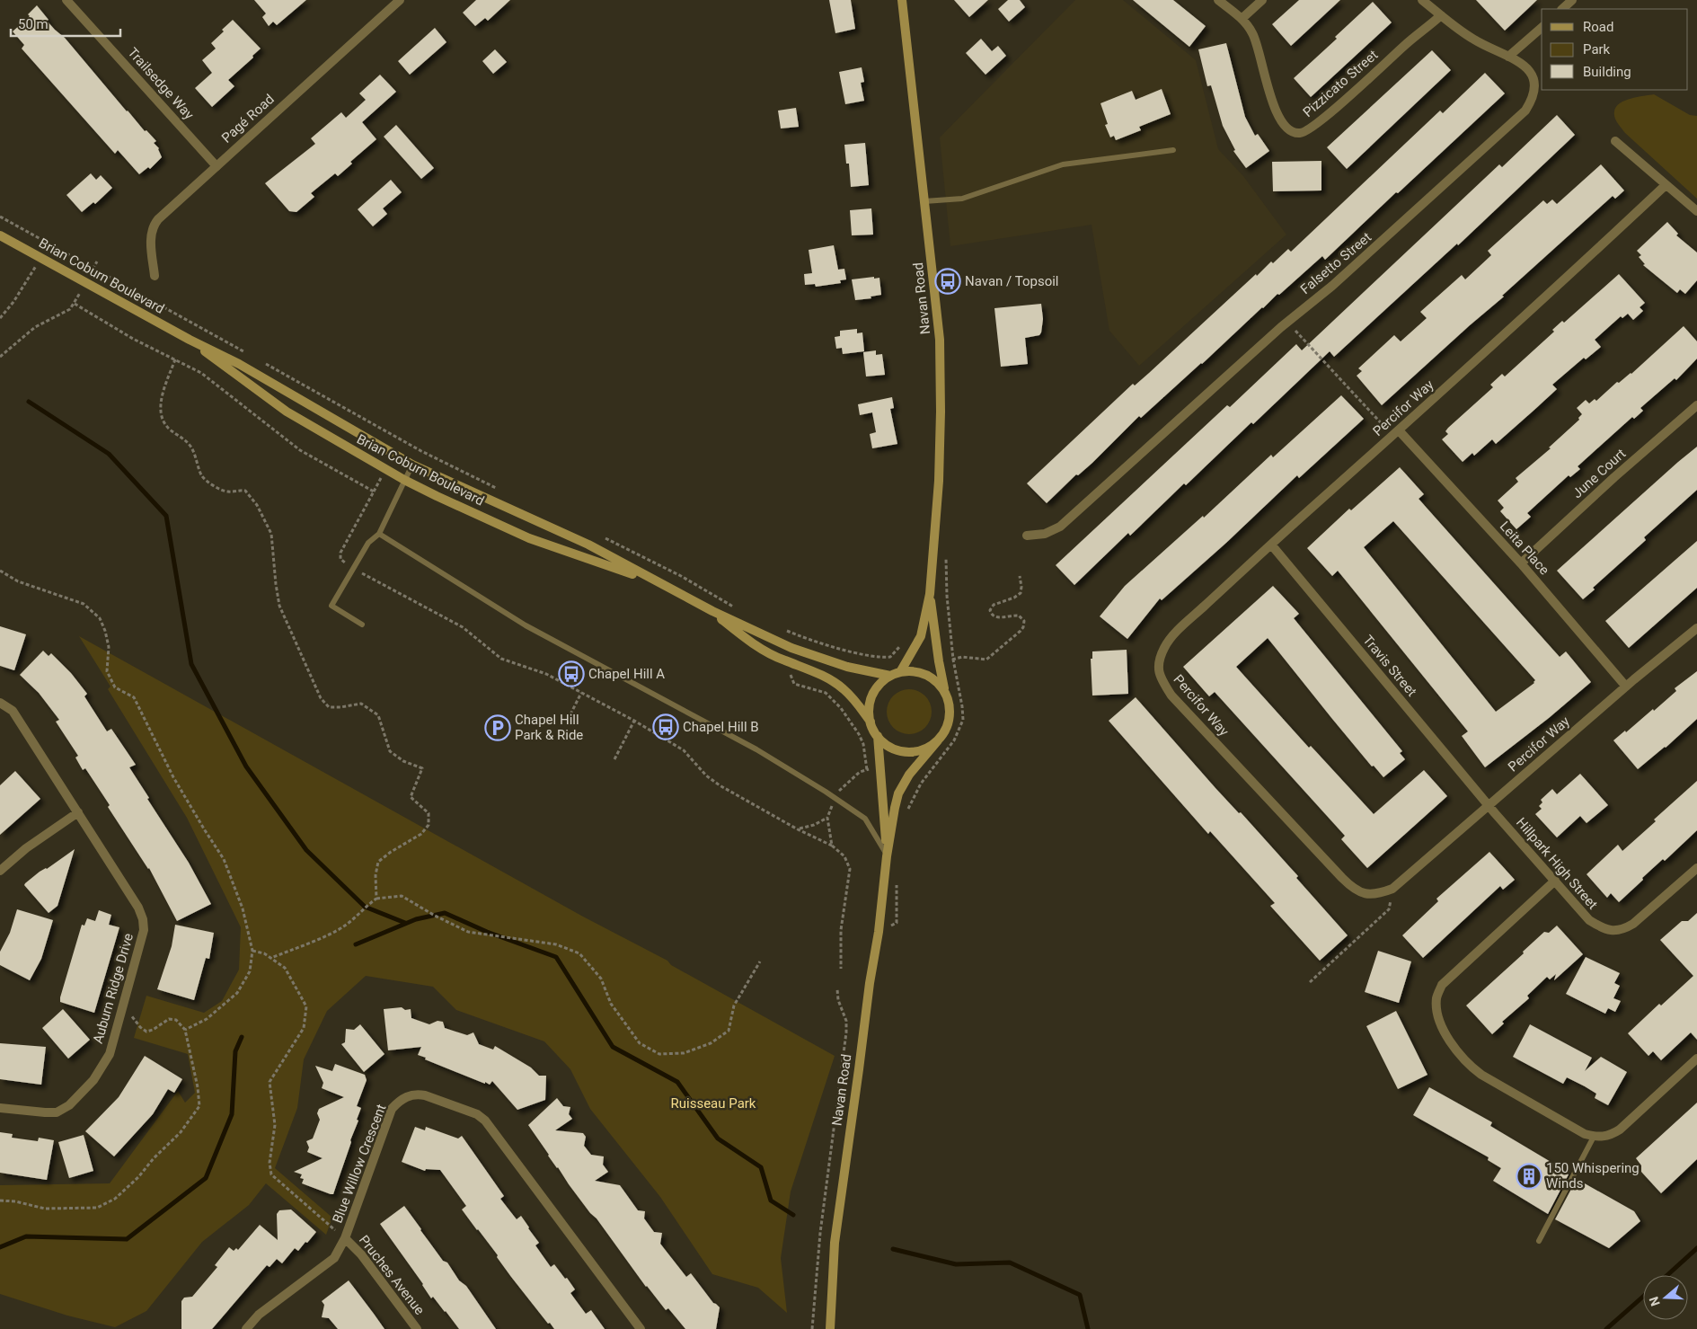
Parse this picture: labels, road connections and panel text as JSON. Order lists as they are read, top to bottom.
{
  "streets": {
    "main road": ["Brian Coburn Boulevard", "Navan Road"],
    "street": [
      "Trailsedge Way",
      "Pizzicato Street",
      "Pagé Road",
      "Falsetto Street",
      "Percifor Way",
      "June Court",
      "Leita Place",
      "Travis Street",
      "Hillpark High Street",
      "Auburn Ridge Drive",
      "Blue Willow Crescent",
      "Pruches Avenue"
    ]
  },
  "crossings": [
    ["Trailsedge Way", "Pagé Road"],
    ["Pizzicato Street", "Falsetto Street"],
    ["Brian Coburn Boulevard", "Navan Road"],
    ["Percifor Way", "Leita Place"],
    ["Percifor Way", "Travis Street"],
    ["Percifor Way", "Hillpark High Street"],
    ["June Court", "Leita Place"],
    ["Travis Street", "Hillpark High Street"],
    ["Blue Willow Crescent", "Pruches Avenue"]
  ],
  "parks": ["Ruisseau Park"],
  "places": {
    "bus stop": ["Navan / Topsoil", "Chapel Hill A", "Chapel Hill B"],
    "parking": ["Chapel Hill Park & Ride"],
    "building": ["150 Whispering Winds"]
  },
  "legend": ["Road", "Park", "Building"],
  "scale_bar": "50 m",
  "north": "left"
}
